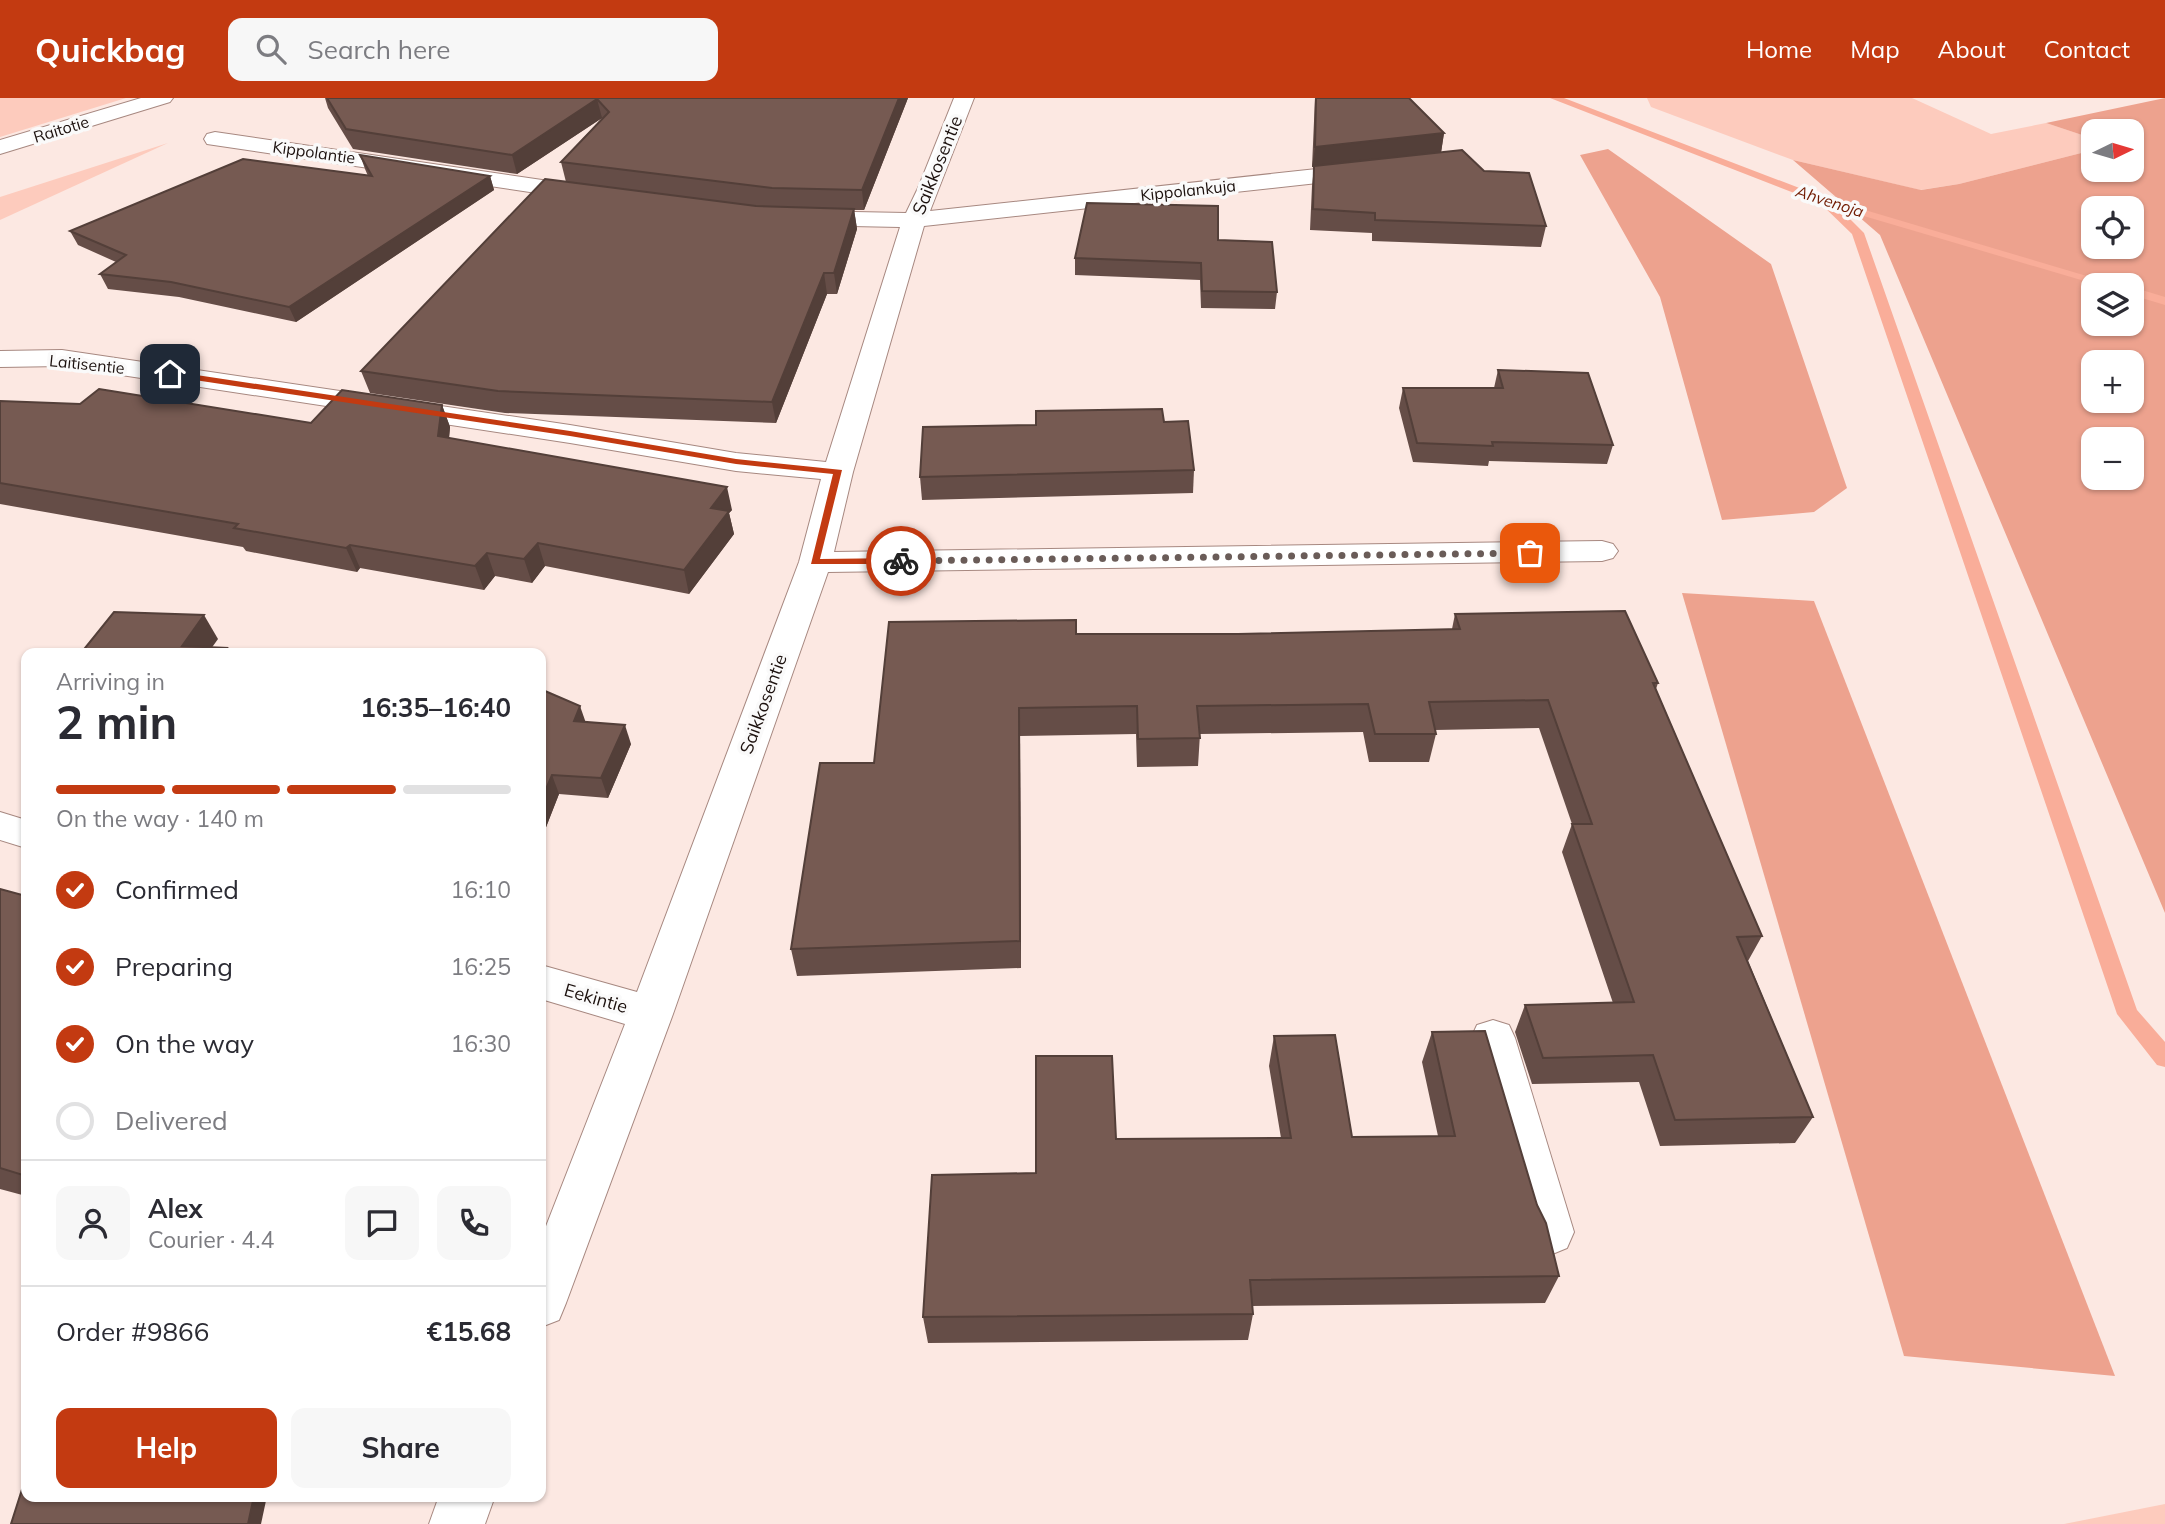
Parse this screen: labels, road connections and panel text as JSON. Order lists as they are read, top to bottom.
{
  "streets": {
    "street": [
      "Raitotie",
      "Kippolantie",
      "Saikkosentie",
      "Kippolankuja",
      "Laitisentie",
      "Eekintie"
    ]
  },
  "crossings": [
    ["Saikkosentie", "Kippolankuja"],
    ["Saikkosentie", "Laitisentie"],
    ["Saikkosentie", "Eekintie"]
  ],
  "water": ["Ahvenoja"],
  "north": "right",
  "page": {
    "header": "Quickbag",
    "search": "Search here",
    "nav": [
      "Home",
      "Map",
      "About",
      "Contact"
    ],
    "map_buttons": ["+", "−"],
    "heading": ["2 min", "Arriving in", "16:35–16:40"],
    "panel": [
      "Alex",
      "Courier · 4.4",
      "Order #9866",
      "€15.68"
    ],
    "bar": "On the way · 140 m",
    "list": [
      ["Confirmed", "16:10"],
      ["Preparing", "16:25"],
      ["On the way", "16:30"],
      "Delivered"
    ],
    "buttons": ["Help", "Share"]
  }
}
